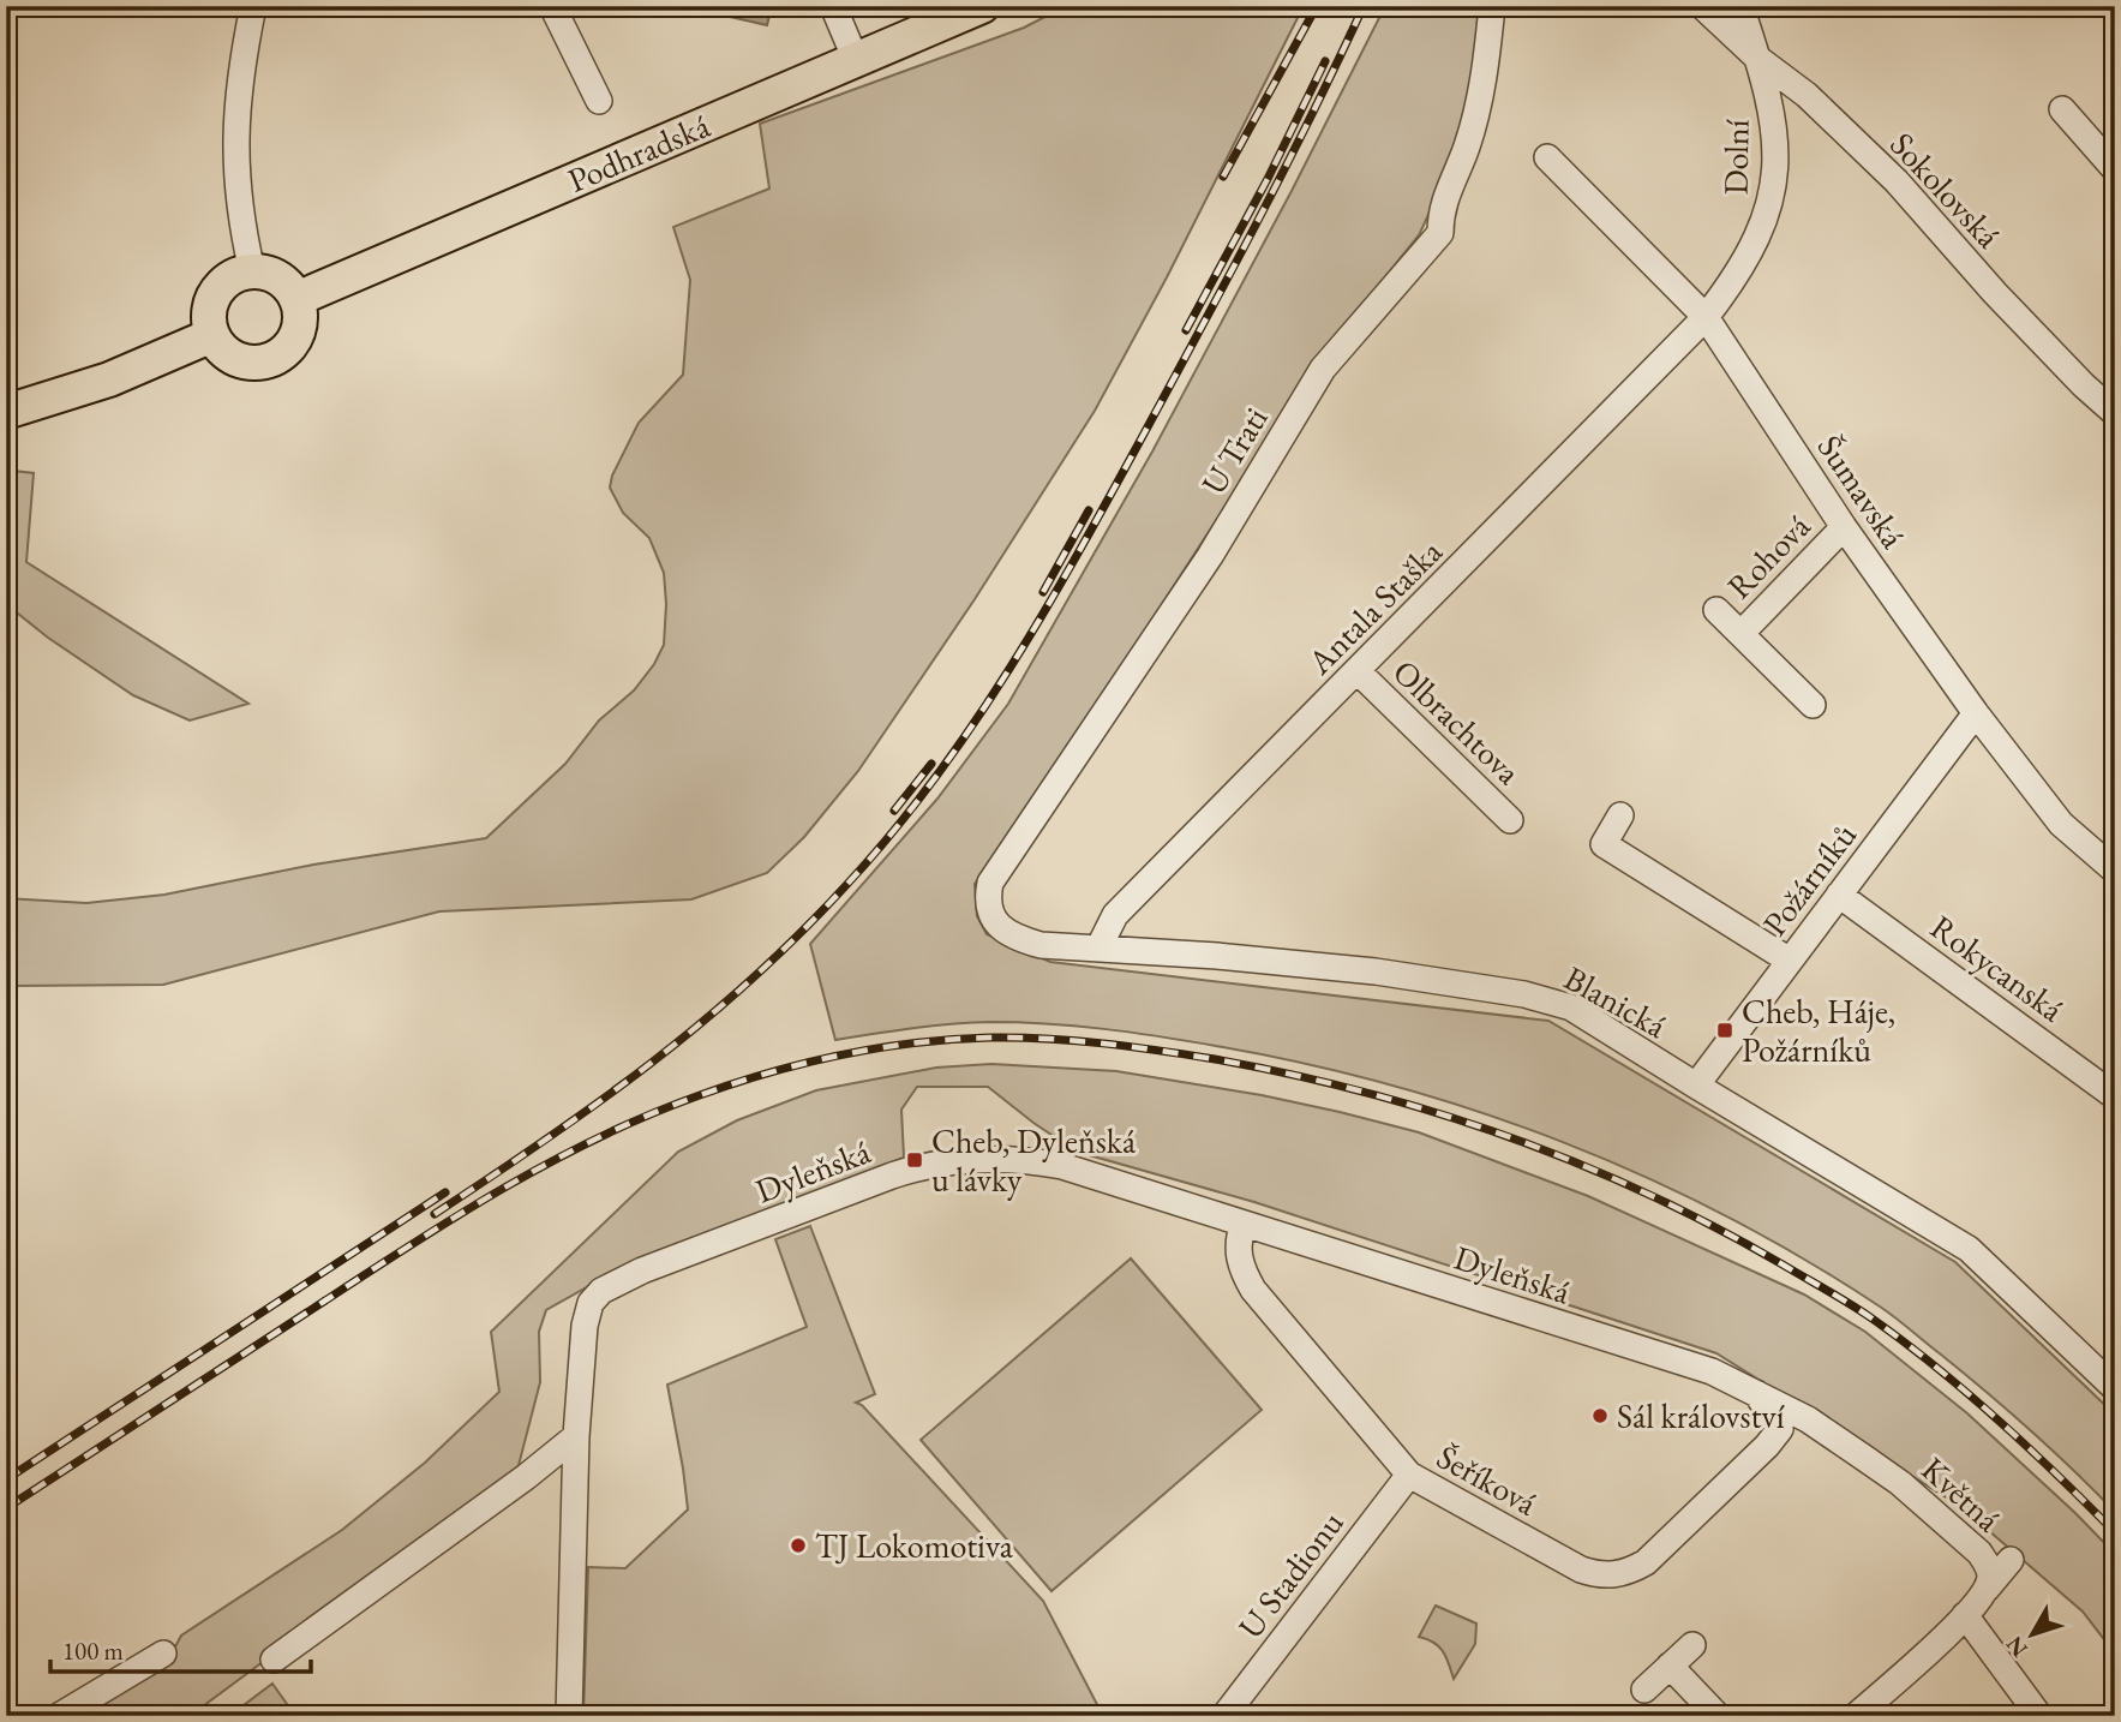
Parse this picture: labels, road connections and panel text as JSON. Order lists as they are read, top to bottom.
{
  "streets": {
    "main road": ["Podhradská"],
    "street": [
      "Dolní",
      "Sokolovská",
      "U Trati",
      "Šumavská",
      "Rohová",
      "Antala Staška",
      "Olbrachtova",
      "Požárníků",
      "Rokycanská",
      "Blanická",
      "Dyleňská",
      "Šeříková",
      "Květná",
      "U Stadionu"
    ]
  },
  "crossings": [
    ["Dolní", "Sokolovská"],
    ["Dolní", "Šumavská"],
    ["Dolní", "Antala Staška"],
    ["U Trati", "Blanická"],
    ["Šumavská", "Rohová"],
    ["Šumavská", "Antala Staška"],
    ["Šumavská", "Požárníků"],
    ["Antala Staška", "Olbrachtova"],
    ["Antala Staška", "Blanická"],
    ["Požárníků", "Rokycanská"],
    ["Požárníků", "Blanická"],
    ["Dyleňská", "Šeříková"],
    ["Dyleňská", "Květná"],
    ["Šeříková", "U Stadionu"]
  ],
  "places": {
    "transit": ["Cheb, Háje, Požárníků", "Cheb, Dyleňská u lávky"],
    "other": ["Sál království", "TJ Lokomotiva"]
  },
  "scale_bar": "100 m",
  "north": "bottom left"
}
